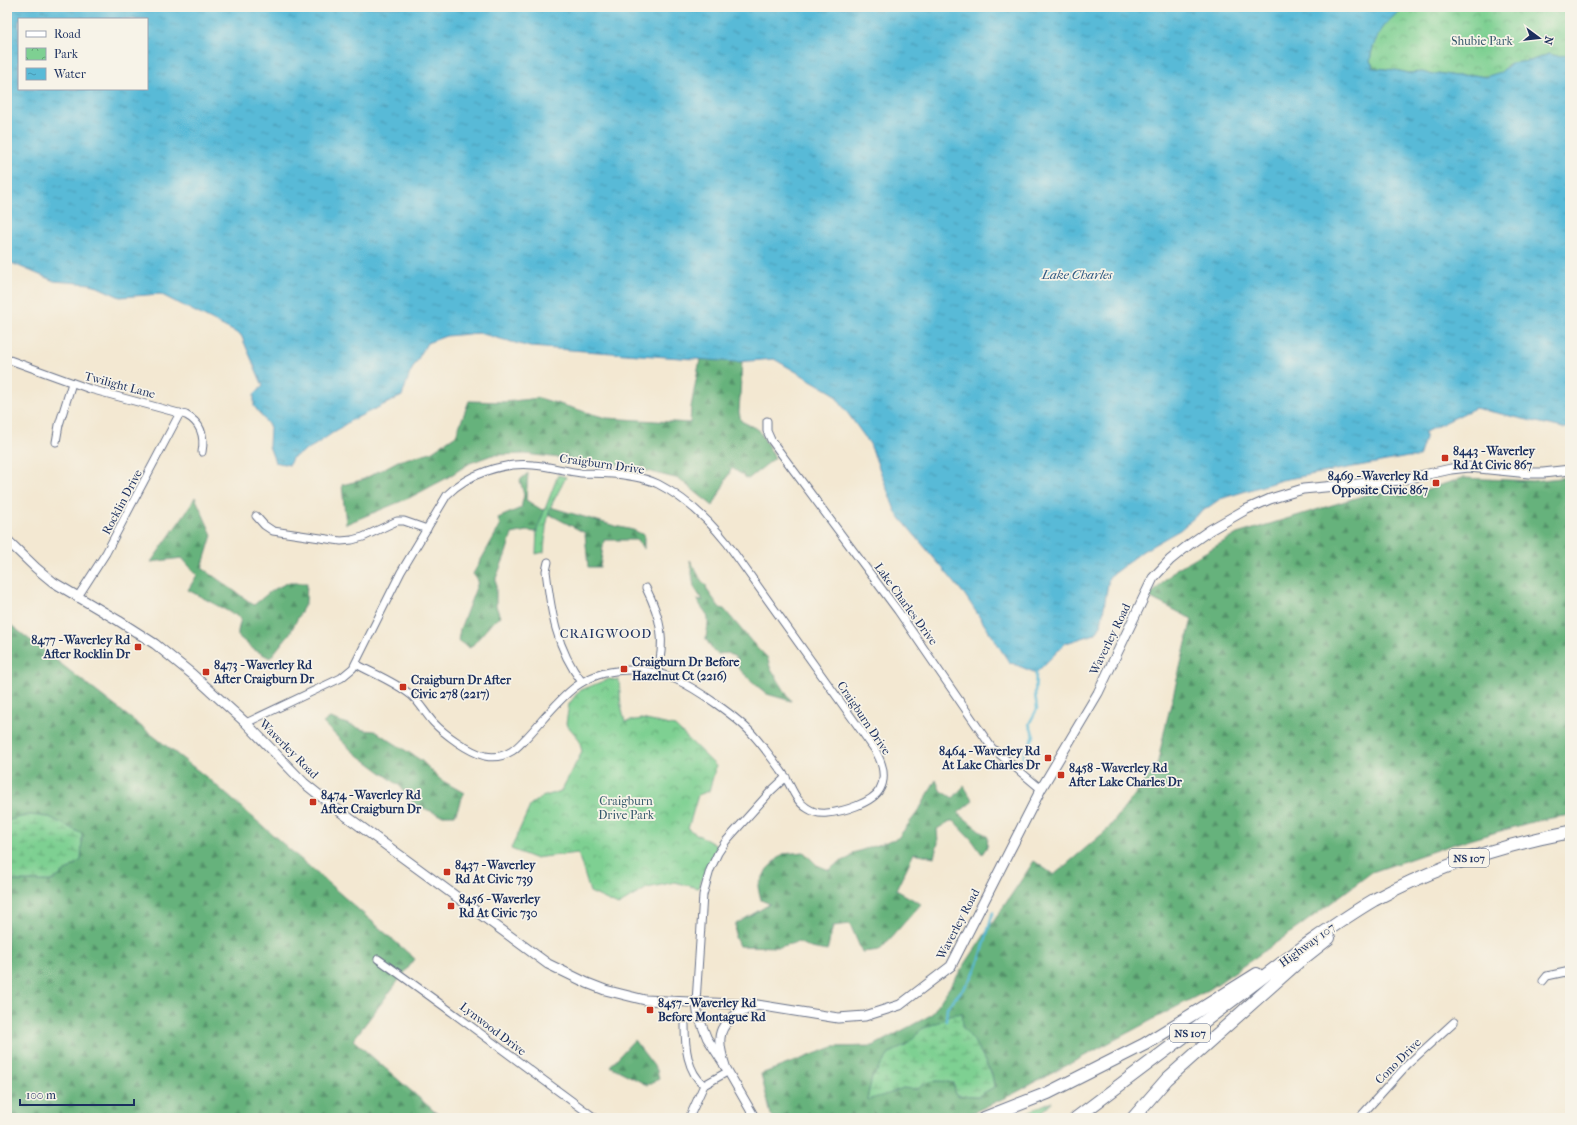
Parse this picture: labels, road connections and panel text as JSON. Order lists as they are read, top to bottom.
{
  "streets": {
    "highway": ["NS 107", "Highway 107"],
    "main road": ["Waverley Road"],
    "street": [
      "Twilight Lane",
      "Craigburn Drive",
      "Rocklin Drive",
      "Lake Charles Drive",
      "Lynwood Drive",
      "Cono Drive"
    ]
  },
  "crossings": [
    ["Twilight Lane", "Rocklin Drive"],
    ["Craigburn Drive", "Waverley Road"],
    ["Rocklin Drive", "Waverley Road"],
    ["Lake Charles Drive", "Waverley Road"]
  ],
  "districts": ["CRAIGWOOD"],
  "water": ["Lake Charles"],
  "parks": ["Shubie Park", "Craigburn Drive Park"],
  "places": {
    "transit": [
      "8443 - Waverley Rd At Civic 867",
      "8469 - Waverley Rd Opposite Civic 867",
      "8477 - Waverley Rd After Rocklin Dr",
      "Craigburn Dr Before Hazelnut Ct (2216)",
      "8473 - Waverley Rd After Craigburn Dr",
      "Craigburn Dr After Civic 278 (2217)",
      "8464 - Waverley Rd At Lake Charles Dr",
      "8458 - Waverley Rd After Lake Charles Dr",
      "8474 - Waverley Rd After Craigburn Dr",
      "8437 - Waverley Rd At Civic 739",
      "8456 - Waverley Rd At Civic 730",
      "8457 - Waverley Rd Before Montague Rd"
    ]
  },
  "legend": ["Road", "Park", "Water"],
  "scale_bar": "100 m",
  "north": "right"
}
